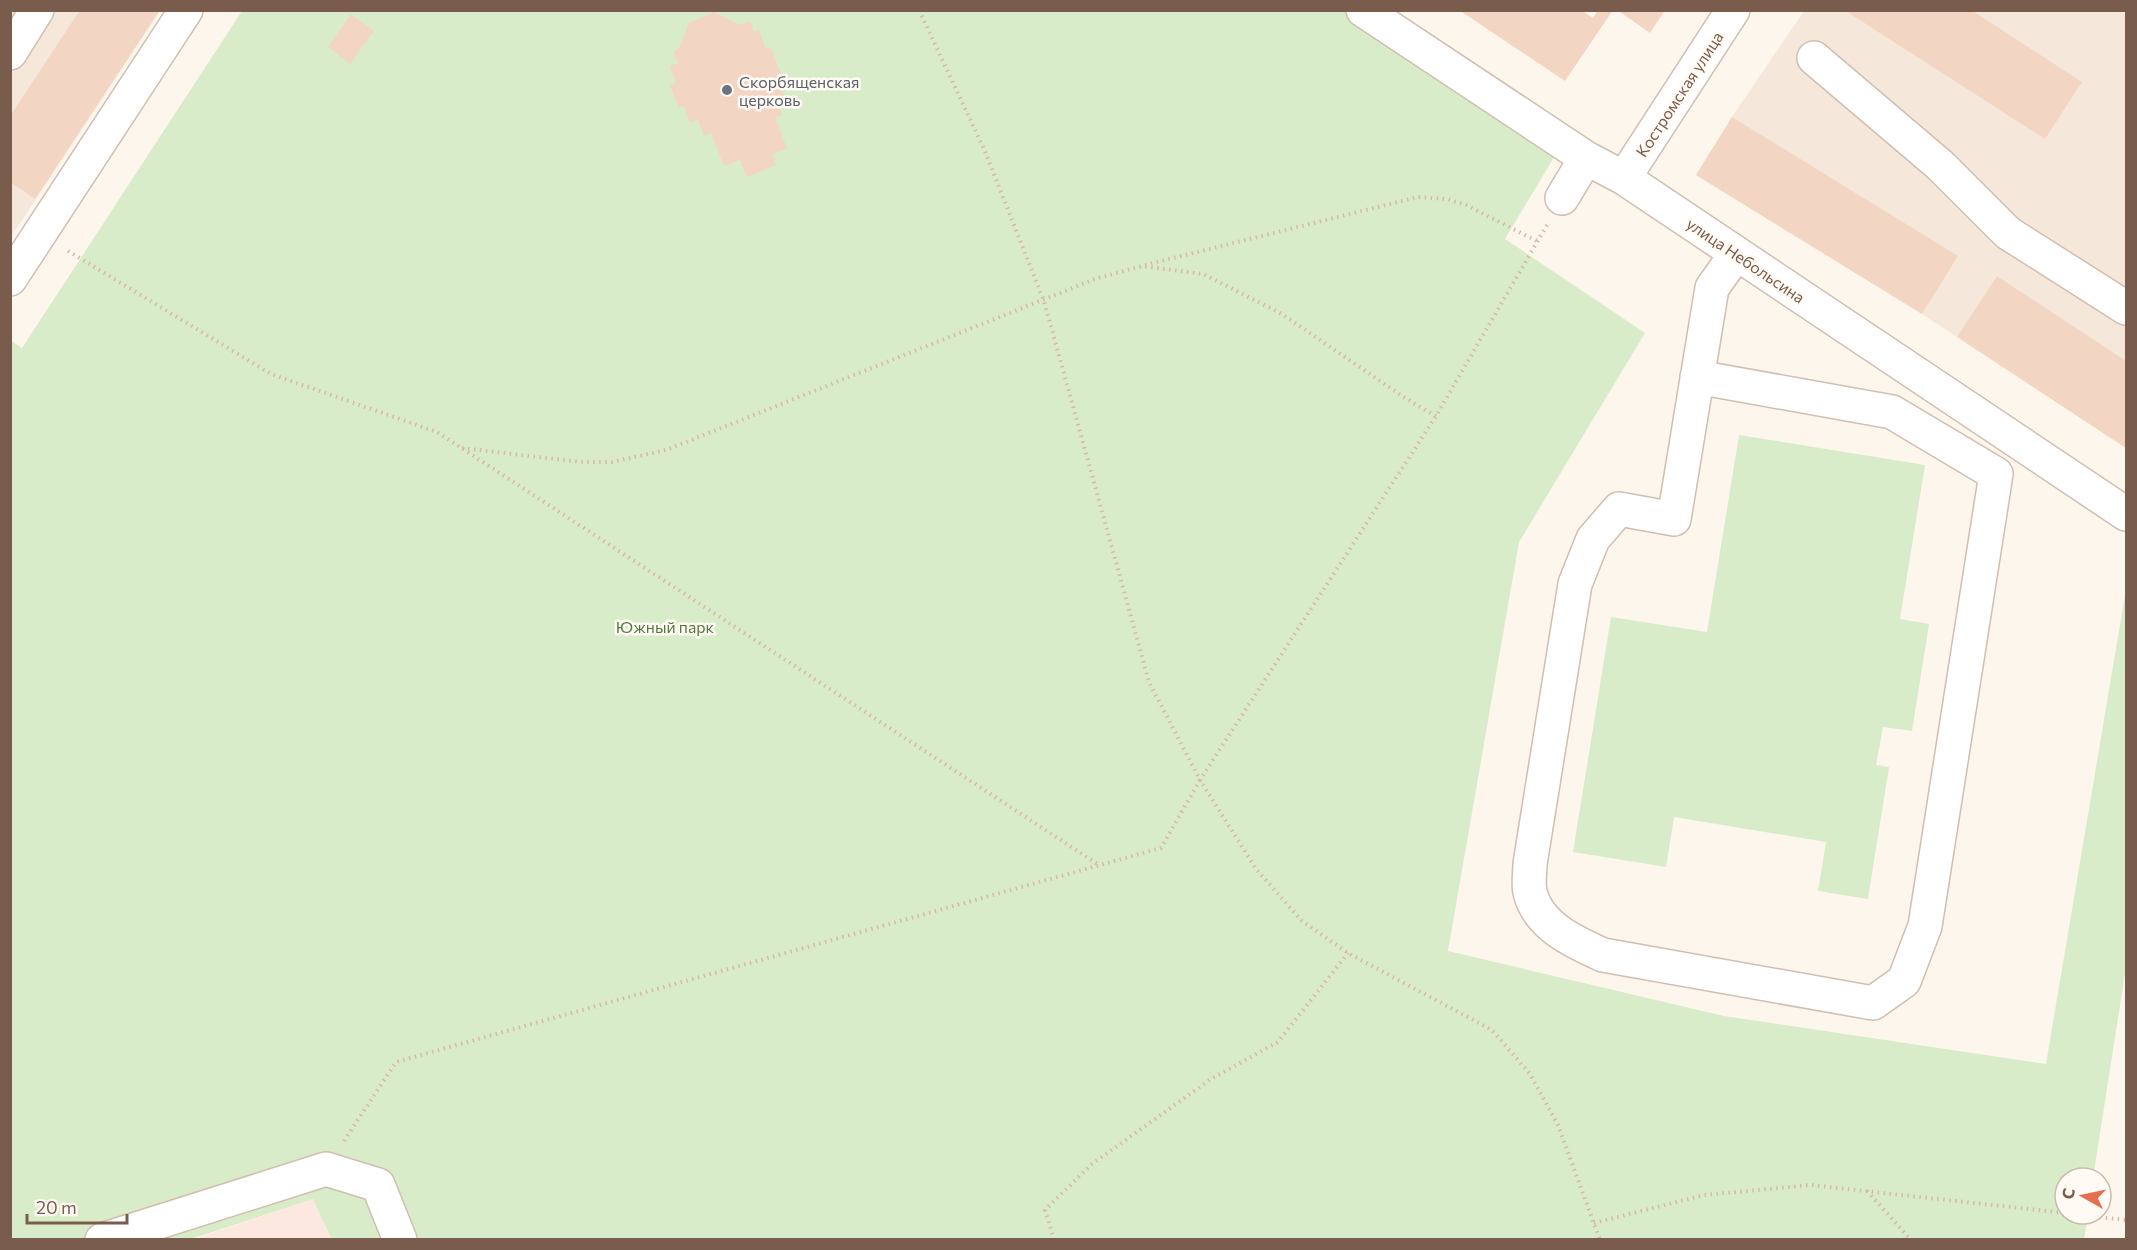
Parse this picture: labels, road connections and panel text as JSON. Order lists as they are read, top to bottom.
{
  "streets": {
    "street": ["Костромская улица", "улица Небольсина"]
  },
  "crossings": [
    ["Костромская улица", "улица Небольсина"]
  ],
  "parks": ["Южный парк"],
  "places": ["Скорбященская церковь"],
  "scale_bar": "20 m",
  "north": "left"
}
